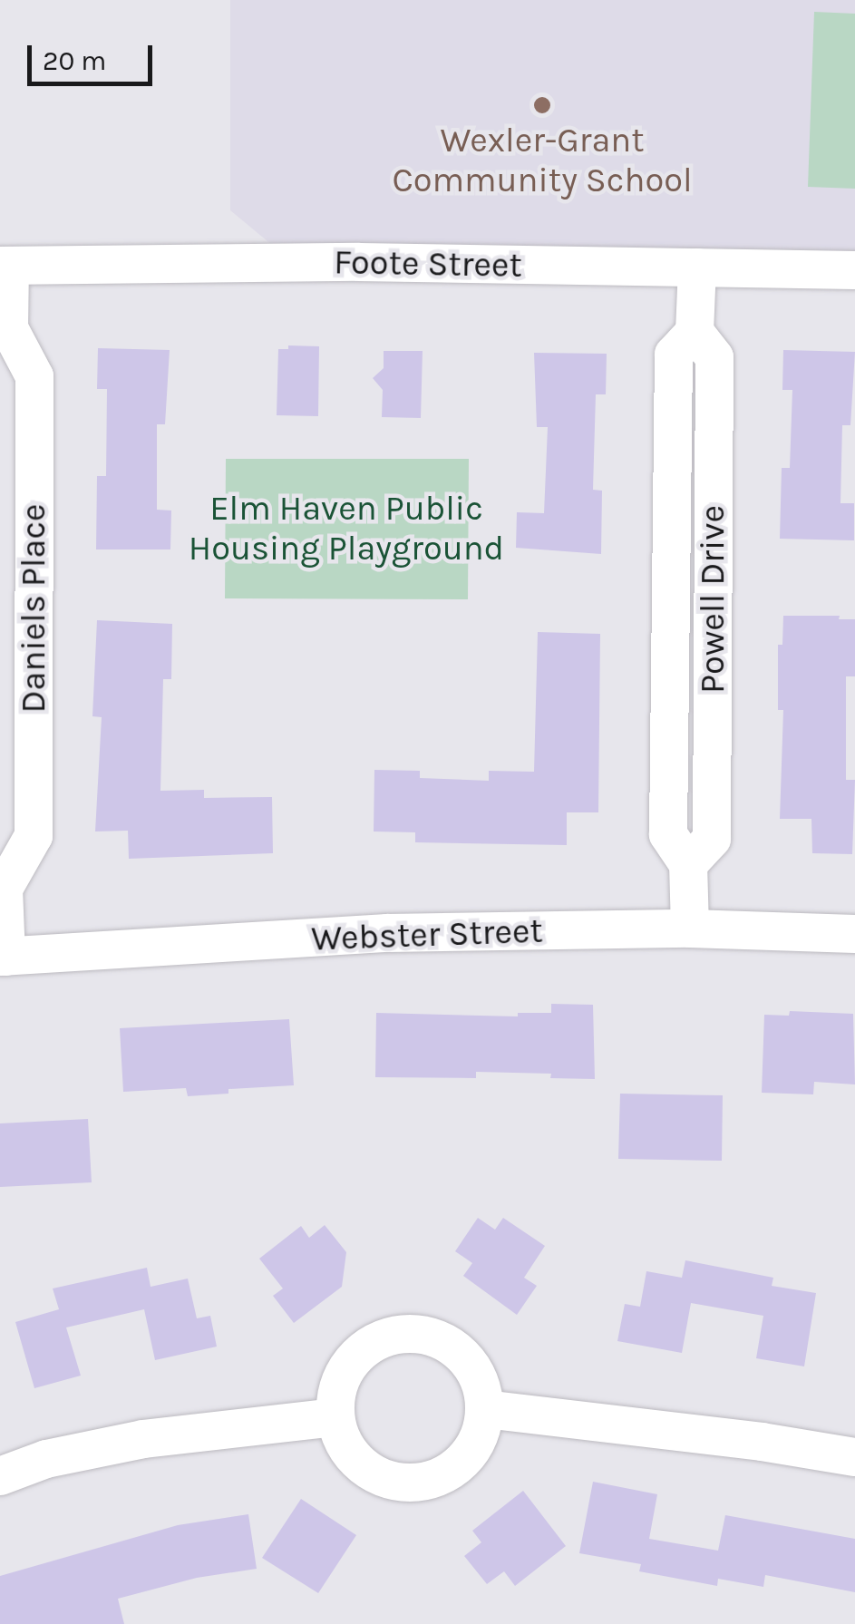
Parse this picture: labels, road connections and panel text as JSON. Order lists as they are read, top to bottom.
{
  "streets": {
    "street": [
      "Foote Street",
      "Powell Drive",
      "Daniels Place",
      "Webster Street"
    ]
  },
  "crossings": [
    ["Foote Street", "Powell Drive"],
    ["Foote Street", "Daniels Place"],
    ["Powell Drive", "Webster Street"],
    ["Daniels Place", "Webster Street"]
  ],
  "parks": ["Elm Haven Public Housing Playground"],
  "places": ["Wexler-Grant Community School"],
  "scale_bar": "20 m"
}
